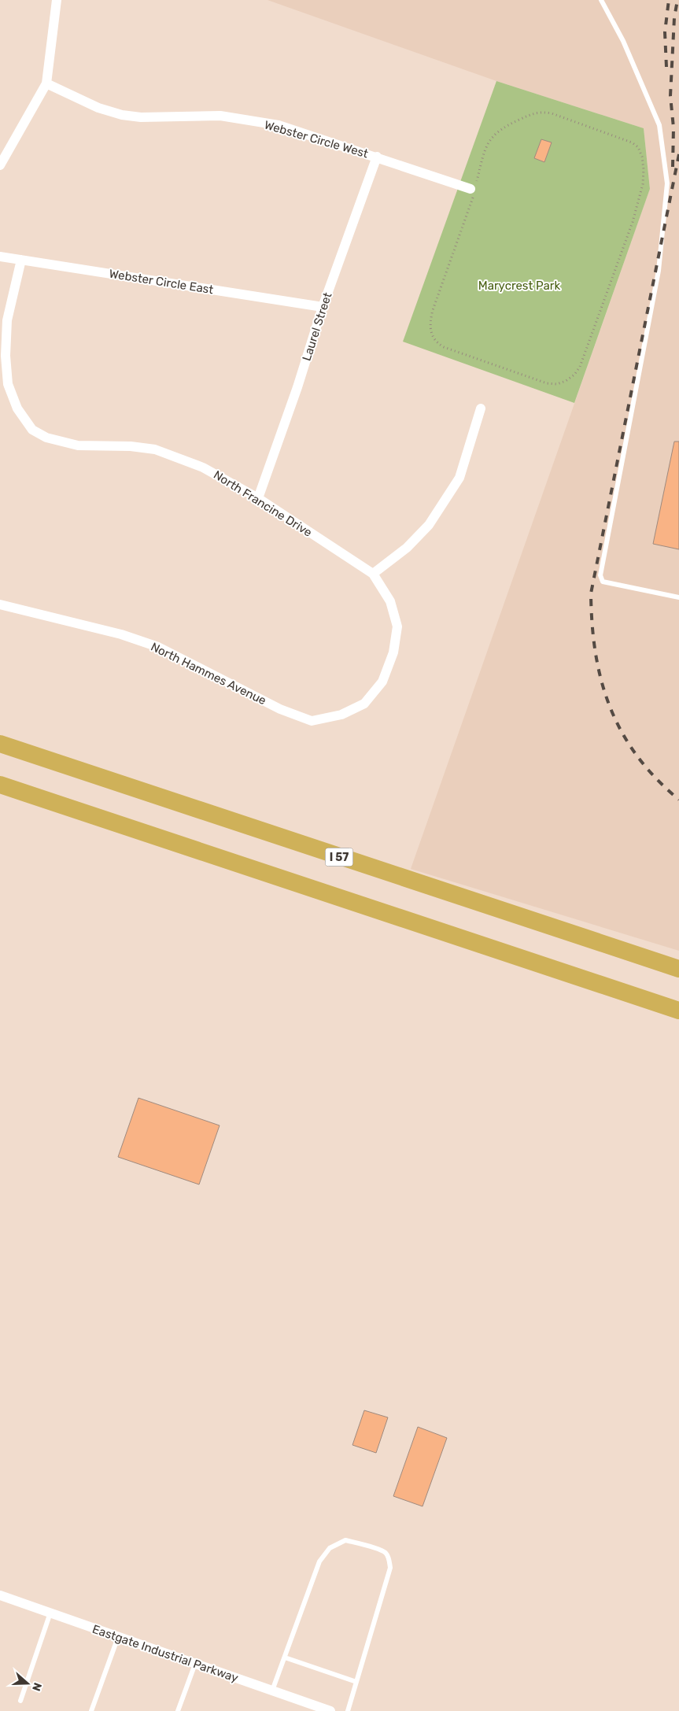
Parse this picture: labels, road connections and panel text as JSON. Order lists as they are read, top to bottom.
{
  "streets": {
    "highway": ["I 57"],
    "street": [
      "Webster Circle West",
      "Webster Circle East",
      "Laurel Street",
      "North Francine Drive",
      "North Hammes Avenue",
      "Eastgate Industrial Parkway"
    ]
  },
  "crossings": [
    ["Webster Circle West", "Laurel Street"],
    ["Webster Circle East", "Laurel Street"],
    ["Webster Circle East", "North Francine Drive"],
    ["Laurel Street", "North Francine Drive"],
    ["North Francine Drive", "North Hammes Avenue"]
  ],
  "parks": ["Marycrest Park"],
  "north": "right"
}
